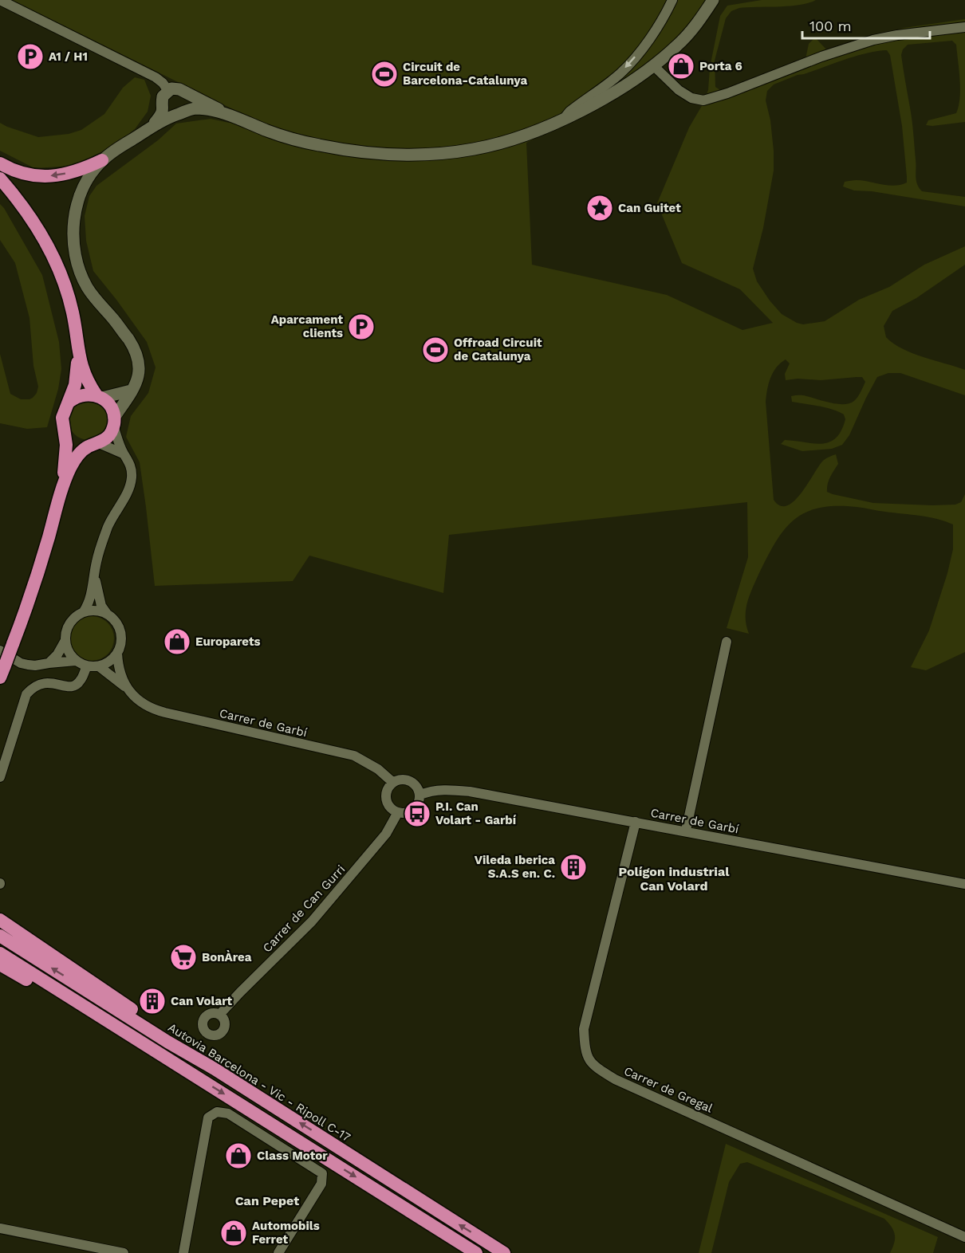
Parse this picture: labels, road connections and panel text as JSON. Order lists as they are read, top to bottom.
{
  "streets": {
    "highway": ["Autovia Barcelona - Vic - Ripoll C-17"],
    "street": ["Carrer de Garbí", "Carrer de Can Gurri", "Carrer de Gregal"]
  },
  "crossings": [
    ["Carrer de Garbí", "Carrer de Can Gurri"],
    ["Carrer de Garbí", "Carrer de Gregal"]
  ],
  "districts": ["Polígon industrial Can Volard", "Can Pepet"],
  "places": {
    "parking": ["A1 / H1", "Aparcament clients"],
    "shop": [
      "Porta 6",
      "Europarets",
      "Class Motor",
      "Automobils Ferret"
    ],
    "sports": ["Circuit de Barcelona-Catalunya", "Offroad Circuit de Catalunya"],
    "place": ["Can Guitet"],
    "bus stop": ["P.I. Can Volart - Garbí"],
    "building": ["Vileda Iberica S.A.S en. C.", "Can Volart"],
    "supermarket": ["BonÀrea"]
  },
  "scale_bar": "100 m"
}
